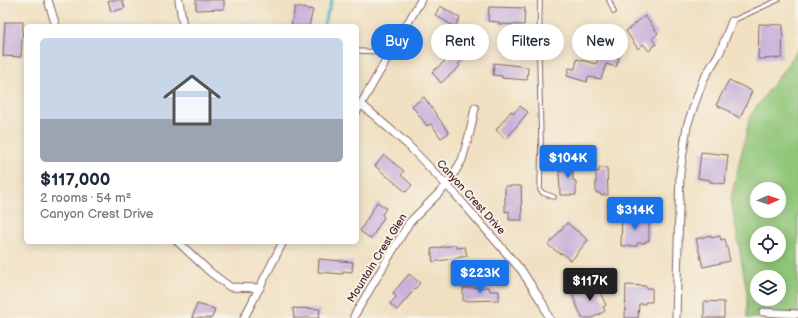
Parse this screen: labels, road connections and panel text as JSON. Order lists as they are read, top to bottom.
{
  "streets": {
    "street": ["Canyon Crest Drive", "Mountain Crest Glen"]
  },
  "crossings": [
    ["Canyon Crest Drive", "Mountain Crest Glen"]
  ],
  "north": "right",
  "page": {
    "chip": [
      "Buy",
      "Rent",
      "Filters",
      "New"
    ],
    "list": [
      {
        "name": "$117,000",
        "note": "2 rooms · 54 m² · Canyon Crest Drive"
      }
    ],
    "price": [
      "$104K",
      "$314K",
      "$223K",
      "$117K"
    ]
  }
}
